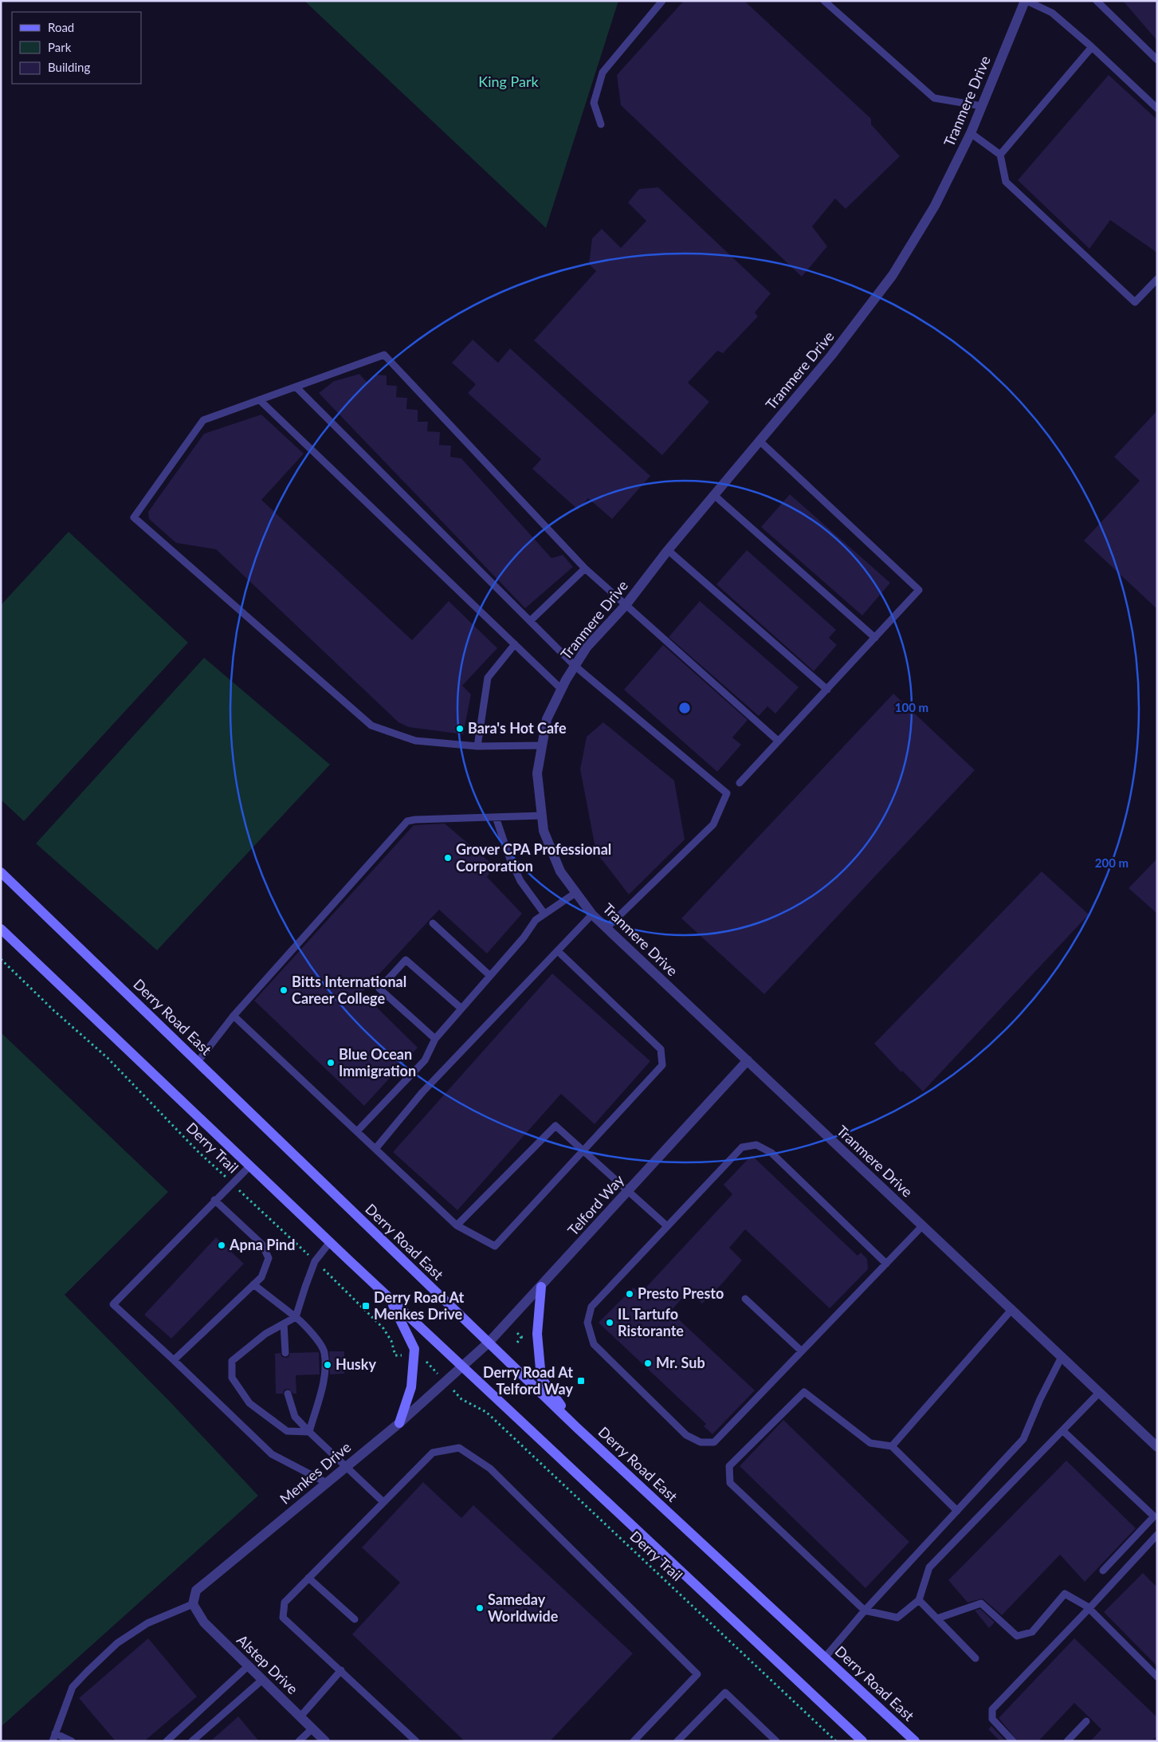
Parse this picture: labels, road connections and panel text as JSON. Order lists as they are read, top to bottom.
{
  "streets": {
    "main road": ["Derry Road East"],
    "street": [
      "Tranmere Drive",
      "Telford Way",
      "Menkes Drive",
      "Alstep Drive"
    ],
    "path": ["Derry Trail"]
  },
  "crossings": [
    ["Tranmere Drive", "Telford Way"],
    ["Derry Road East", "Telford Way"],
    ["Telford Way", "Menkes Drive"],
    ["Menkes Drive", "Alstep Drive"]
  ],
  "parks": ["King Park"],
  "places": {
    "other": [
      "Bara's Hot Cafe",
      "Grover CPA Professional Corporation",
      "Bitts International Career College",
      "Blue Ocean Immigration",
      "Apna Pind",
      "Presto Presto",
      "IL Tartufo Ristorante",
      "Mr. Sub",
      "Husky",
      "Sameday Worldwide"
    ],
    "transit": ["Derry Road At Menkes Drive", "Derry Road At Telford Way"]
  },
  "legend": ["Road", "Park", "Building"],
  "rings": ["100 m", "200 m"]
}
